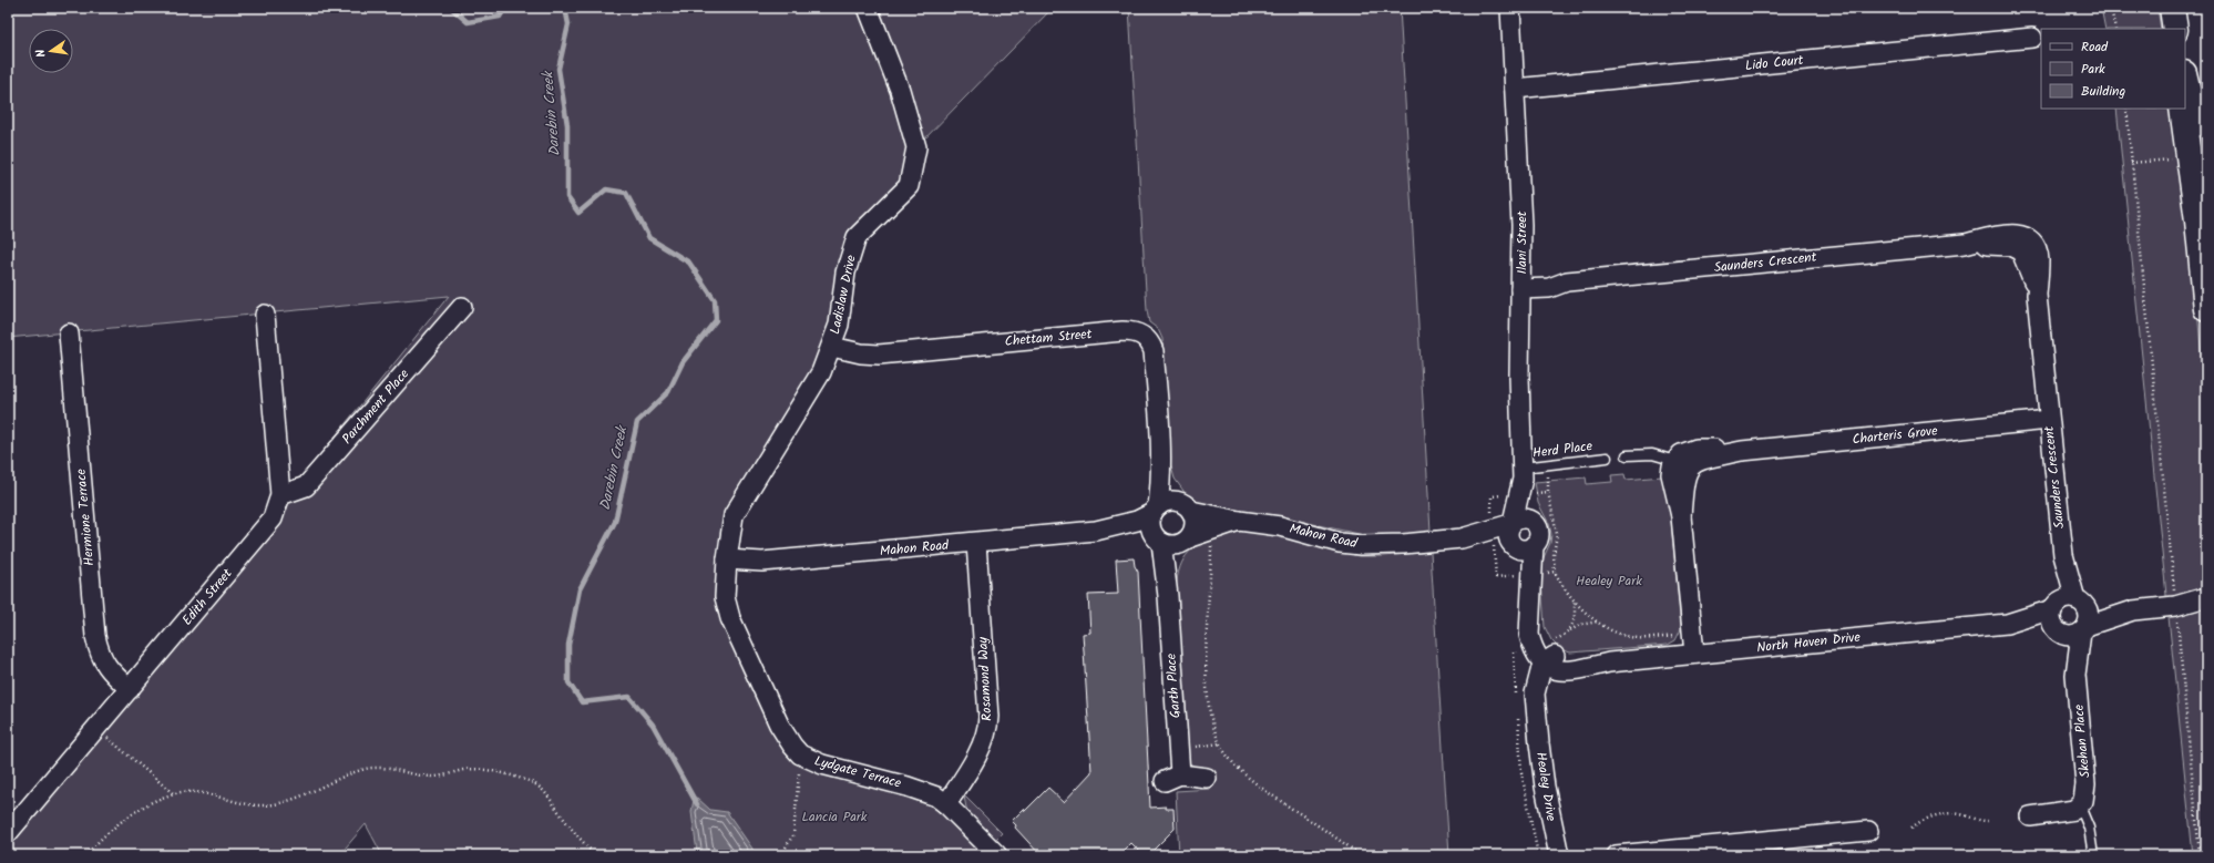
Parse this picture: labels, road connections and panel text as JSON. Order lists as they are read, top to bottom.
{
  "streets": {
    "street": [
      "Lido Court",
      "Ilani Street",
      "Saunders Crescent",
      "Ladislaw Drive",
      "Chettam Street",
      "Parchment Place",
      "Charteris Grove",
      "Hermione Terrace",
      "Mahon Road",
      "Edith Street",
      "North Haven Drive",
      "Rosamond Way",
      "Garth Place",
      "Skehan Place",
      "Lydgate Terrace",
      "Healey Drive"
    ],
    "lane": ["Herd Place"]
  },
  "crossings": [
    ["Lido Court", "Ilani Street"],
    ["Ilani Street", "Saunders Crescent"],
    ["Ilani Street", "Herd Place"],
    ["Ilani Street", "Mahon Road"],
    ["Saunders Crescent", "Charteris Grove"],
    ["Saunders Crescent", "North Haven Drive"],
    ["Saunders Crescent", "Skehan Place"],
    ["Ladislaw Drive", "Chettam Street"],
    ["Ladislaw Drive", "Mahon Road"],
    ["Ladislaw Drive", "Lydgate Terrace"],
    ["Chettam Street", "Mahon Road"],
    ["Chettam Street", "Garth Place"],
    ["Parchment Place", "Edith Street"],
    ["Charteris Grove", "North Haven Drive"],
    ["Hermione Terrace", "Edith Street"],
    ["Mahon Road", "Rosamond Way"],
    ["Mahon Road", "Garth Place"],
    ["Mahon Road", "Lydgate Terrace"],
    ["North Haven Drive", "Skehan Place"],
    ["North Haven Drive", "Healey Drive"],
    ["Rosamond Way", "Lydgate Terrace"]
  ],
  "water": ["Darebin Creek"],
  "parks": ["Healey Park", "Lancia Park"],
  "legend": ["Road", "Park", "Building"],
  "north": "left"
}
